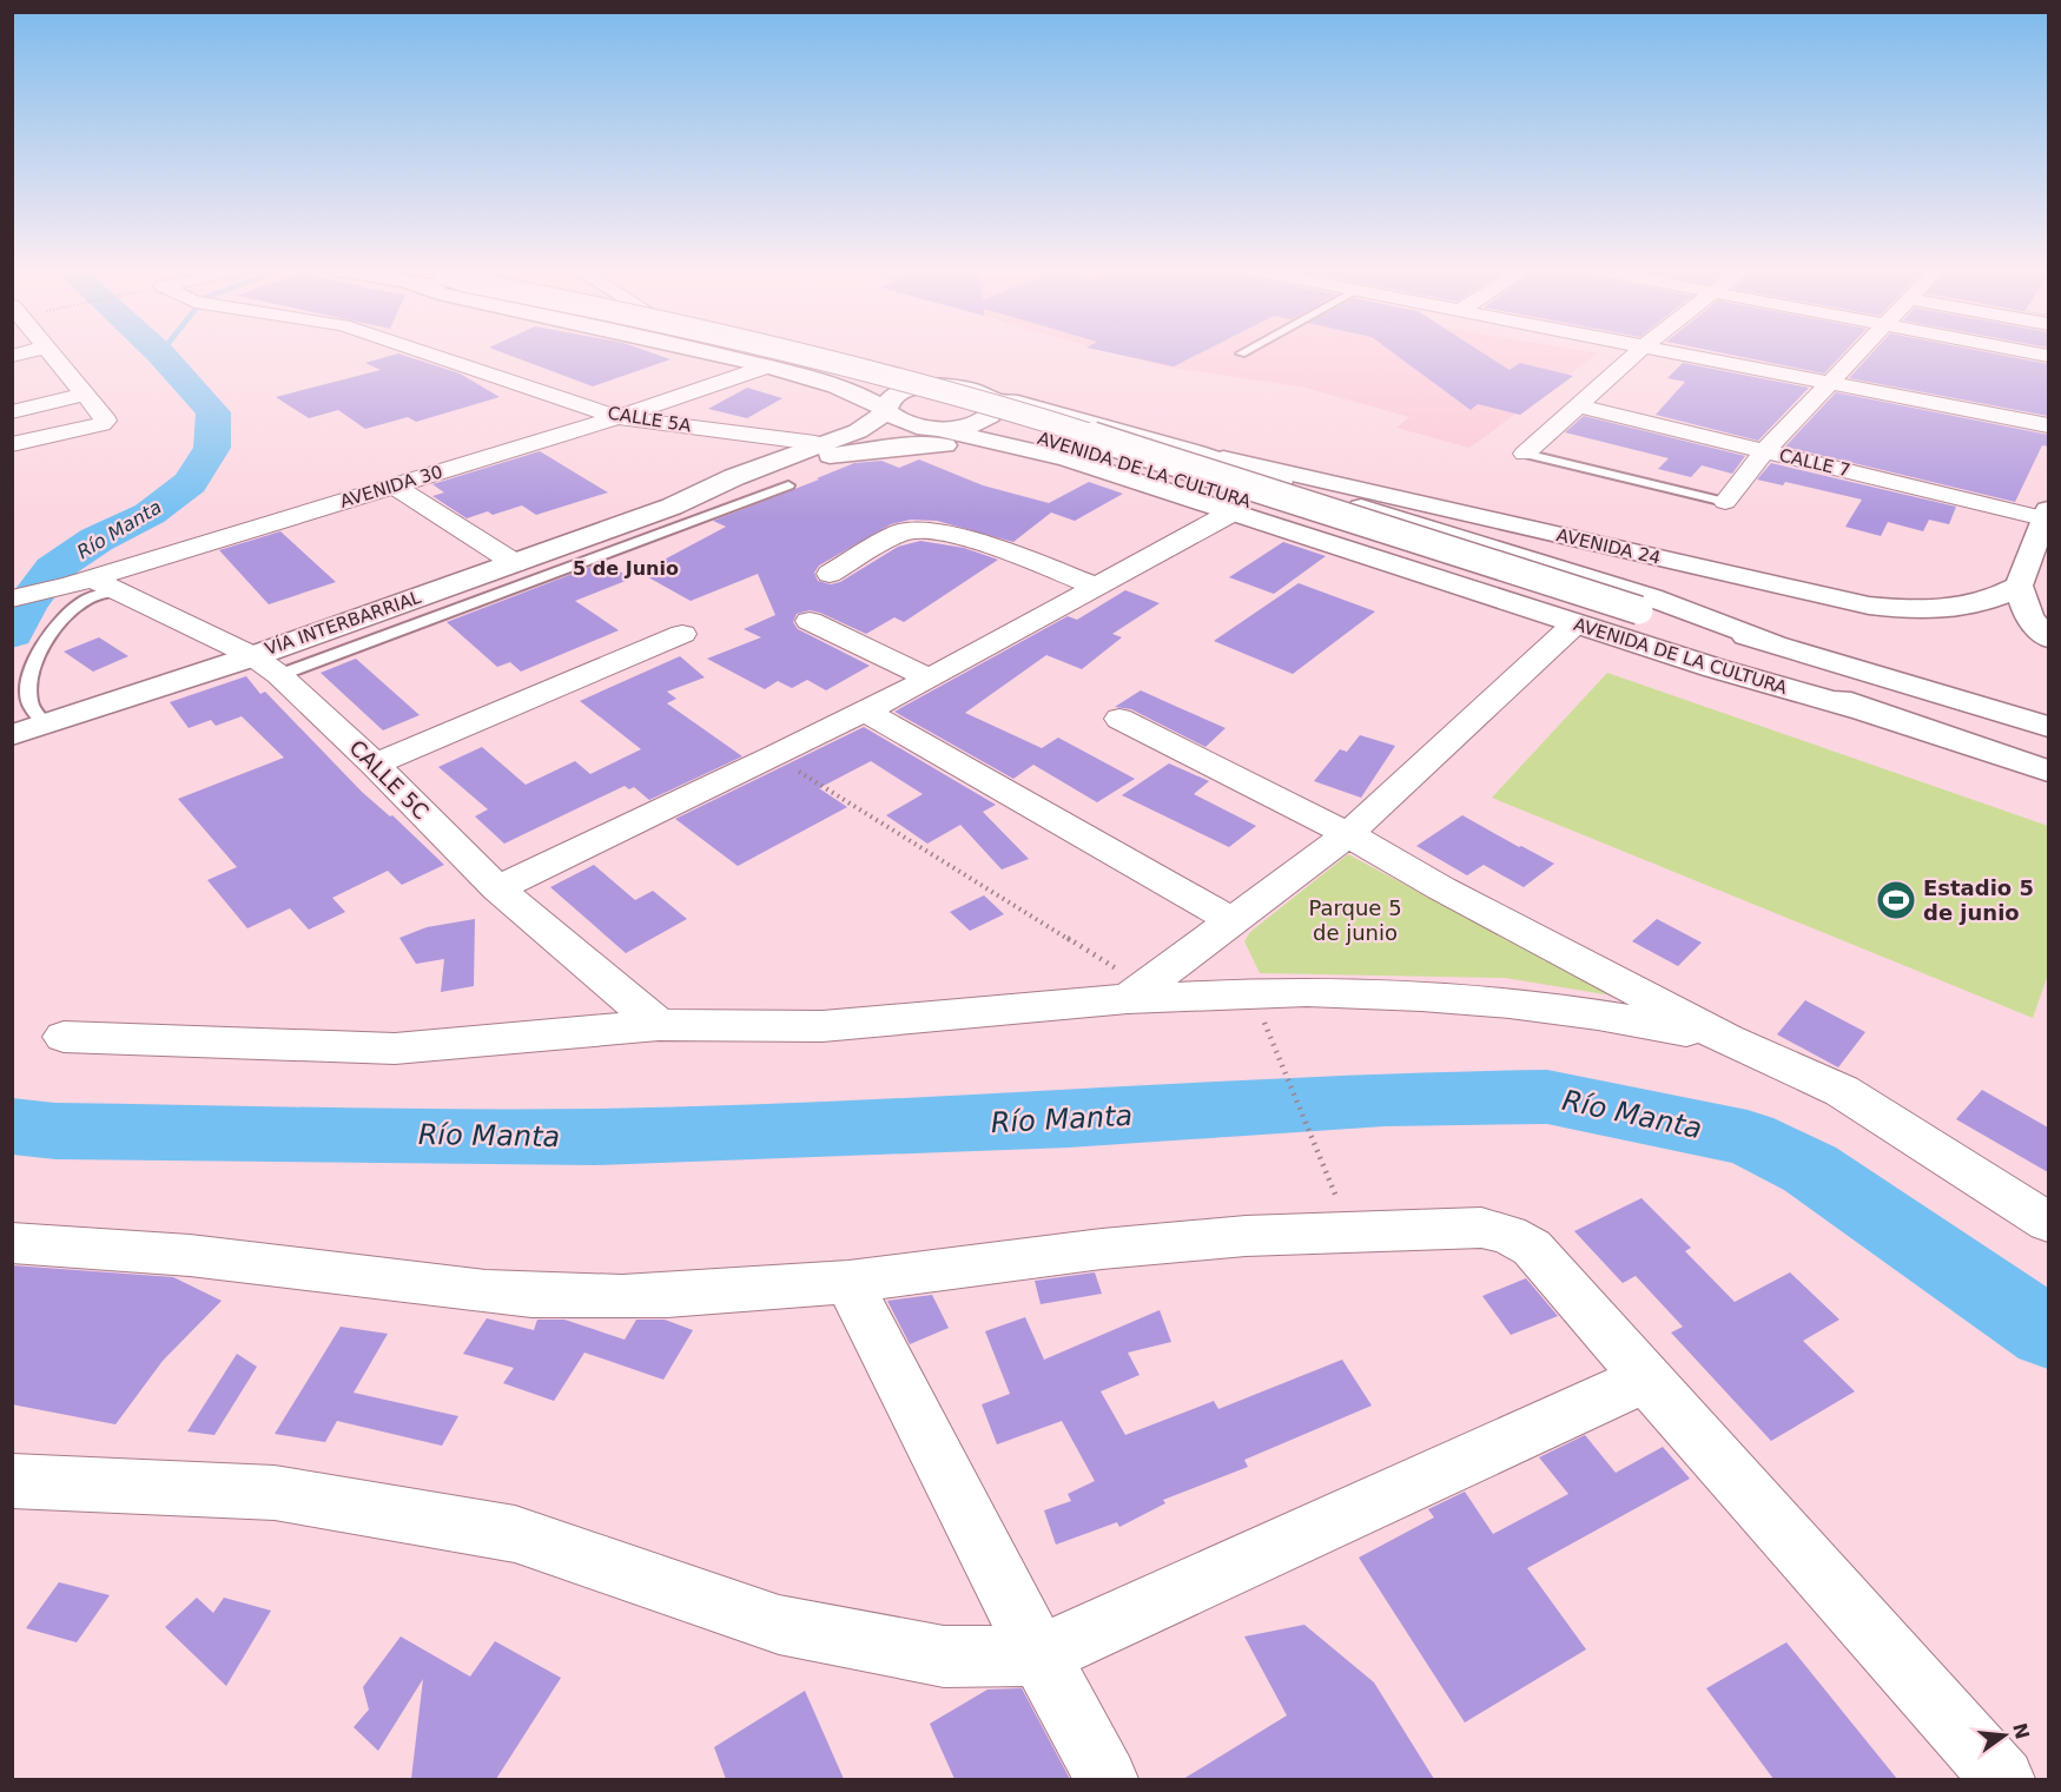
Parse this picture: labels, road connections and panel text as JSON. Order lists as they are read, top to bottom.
{
  "streets": {
    "main road": ["AVENIDA DE LA CULTURA", "AVENIDA 24", "VÍA INTERBARRIAL"],
    "street": [
      "CALLE 5A",
      "CALLE 7",
      "AVENIDA 30",
      "CALLE 5C"
    ]
  },
  "crossings": [
    ["CALLE 5A", "AVENIDA 30"],
    ["CALLE 5A", "VÍA INTERBARRIAL"],
    ["AVENIDA DE LA CULTURA", "AVENIDA 30"],
    ["AVENIDA DE LA CULTURA", "AVENIDA 24"],
    ["AVENIDA DE LA CULTURA", "VÍA INTERBARRIAL"],
    ["AVENIDA 30", "CALLE 5C"],
    ["VÍA INTERBARRIAL", "CALLE 5C"]
  ],
  "districts": ["5 de Junio"],
  "water": ["Río Manta"],
  "parks": ["Parque 5 de junio"],
  "places": {
    "sports": ["Estadio 5 de junio"]
  },
  "north": "right"
}
